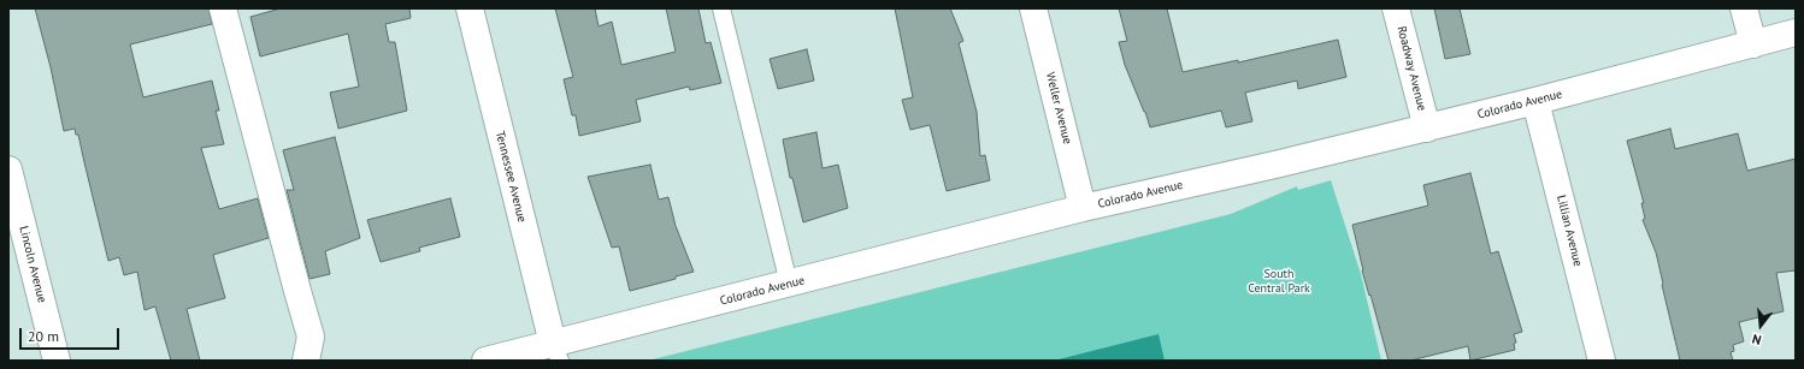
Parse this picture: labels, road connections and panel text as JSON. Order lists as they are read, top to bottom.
{
  "streets": {
    "street": [
      "Roadway Avenue",
      "Colorado Avenue",
      "Weller Avenue",
      "Tennessee Avenue",
      "Lillian Avenue",
      "Lincoln Avenue"
    ]
  },
  "crossings": [
    ["Roadway Avenue", "Colorado Avenue"],
    ["Colorado Avenue", "Weller Avenue"],
    ["Colorado Avenue", "Tennessee Avenue"],
    ["Colorado Avenue", "Lillian Avenue"]
  ],
  "parks": ["South Central Park"],
  "scale_bar": "20 m",
  "north": "bottom"
}
